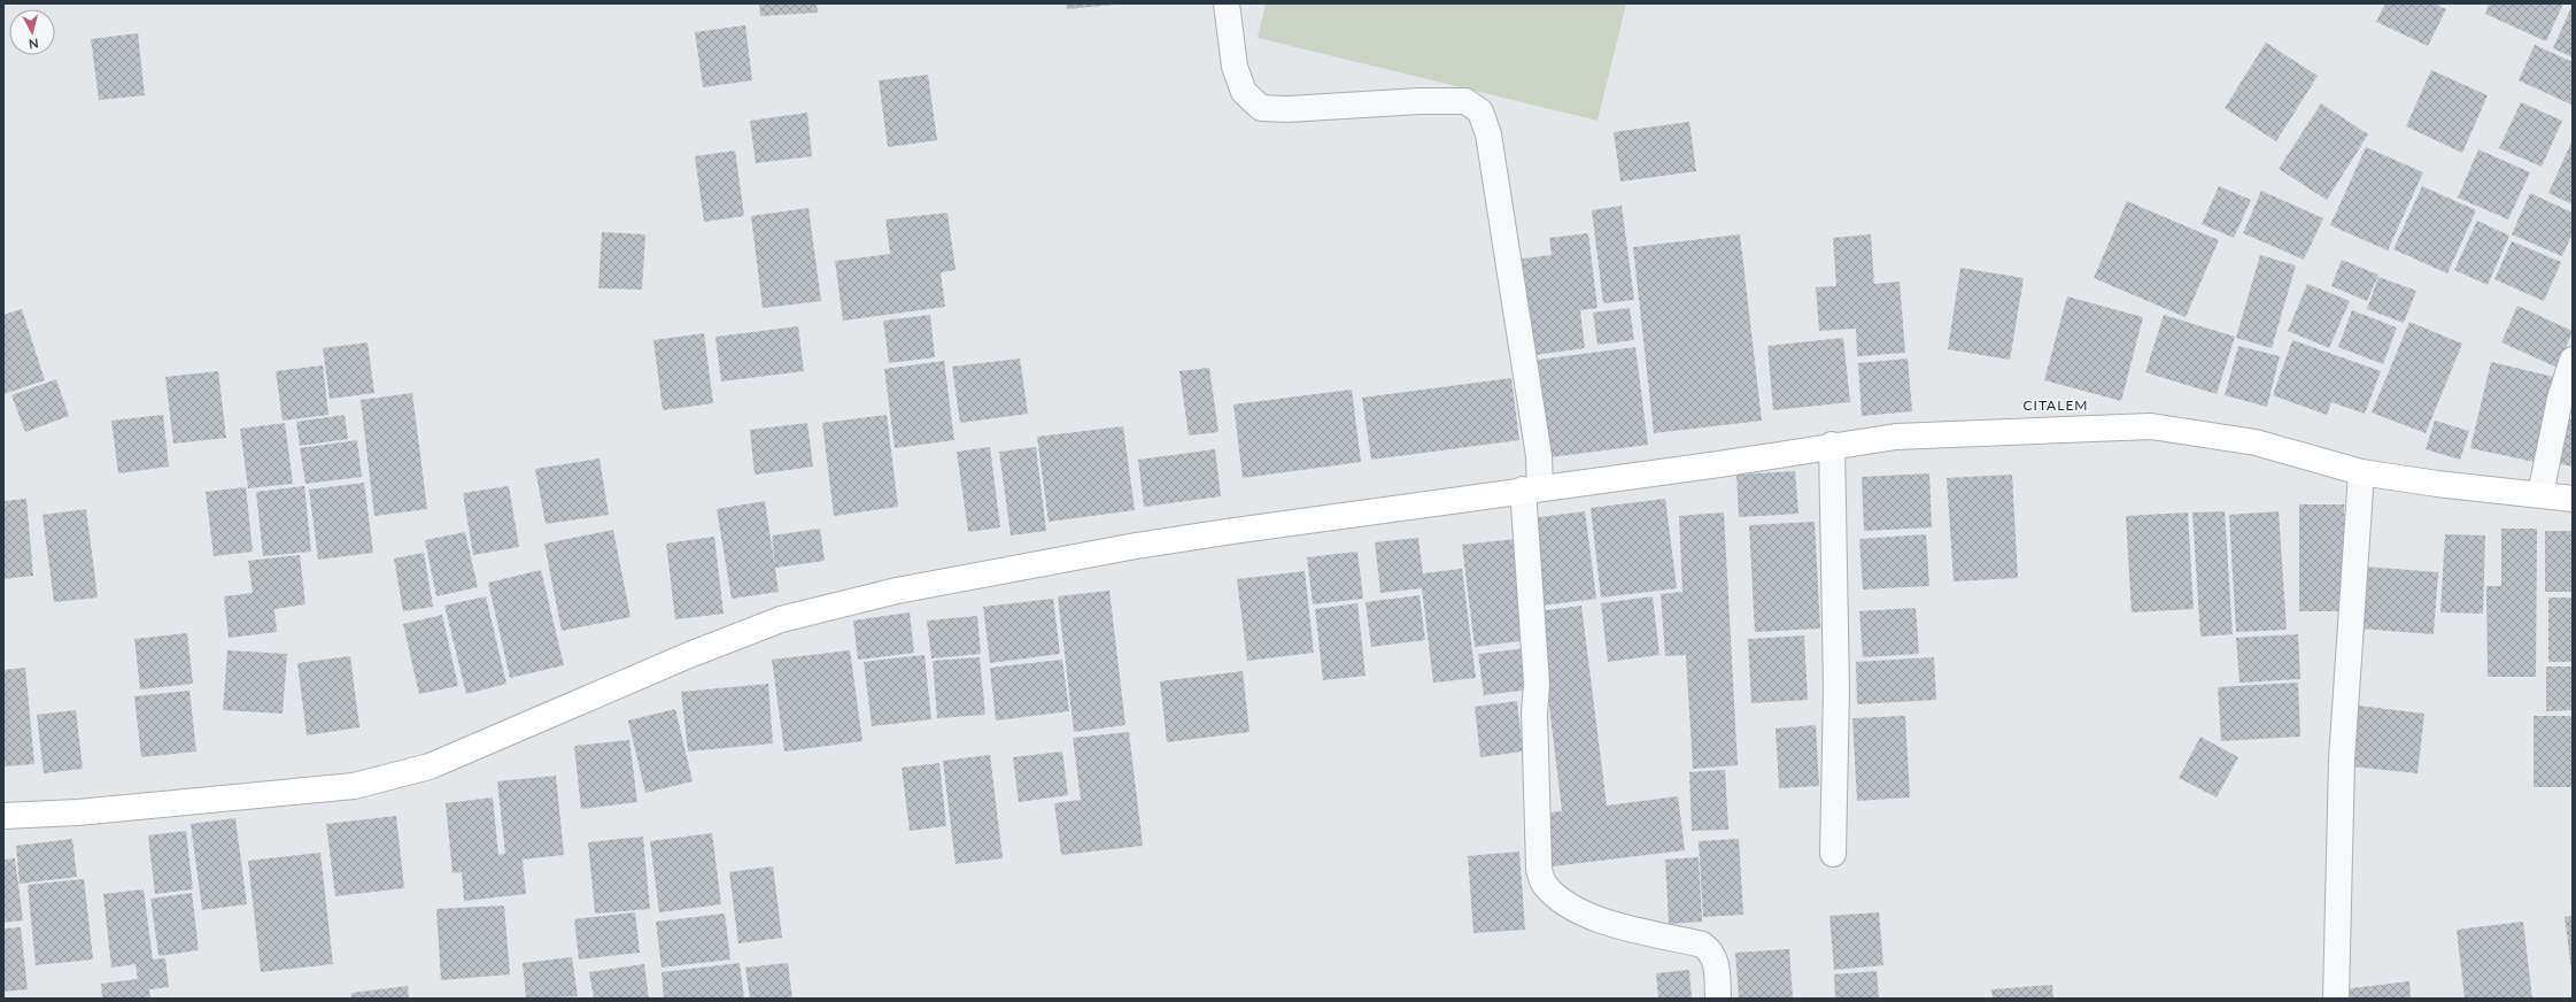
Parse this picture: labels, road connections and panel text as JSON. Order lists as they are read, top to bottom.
{
  "districts": ["CITALEM"],
  "north": "bottom"
}
